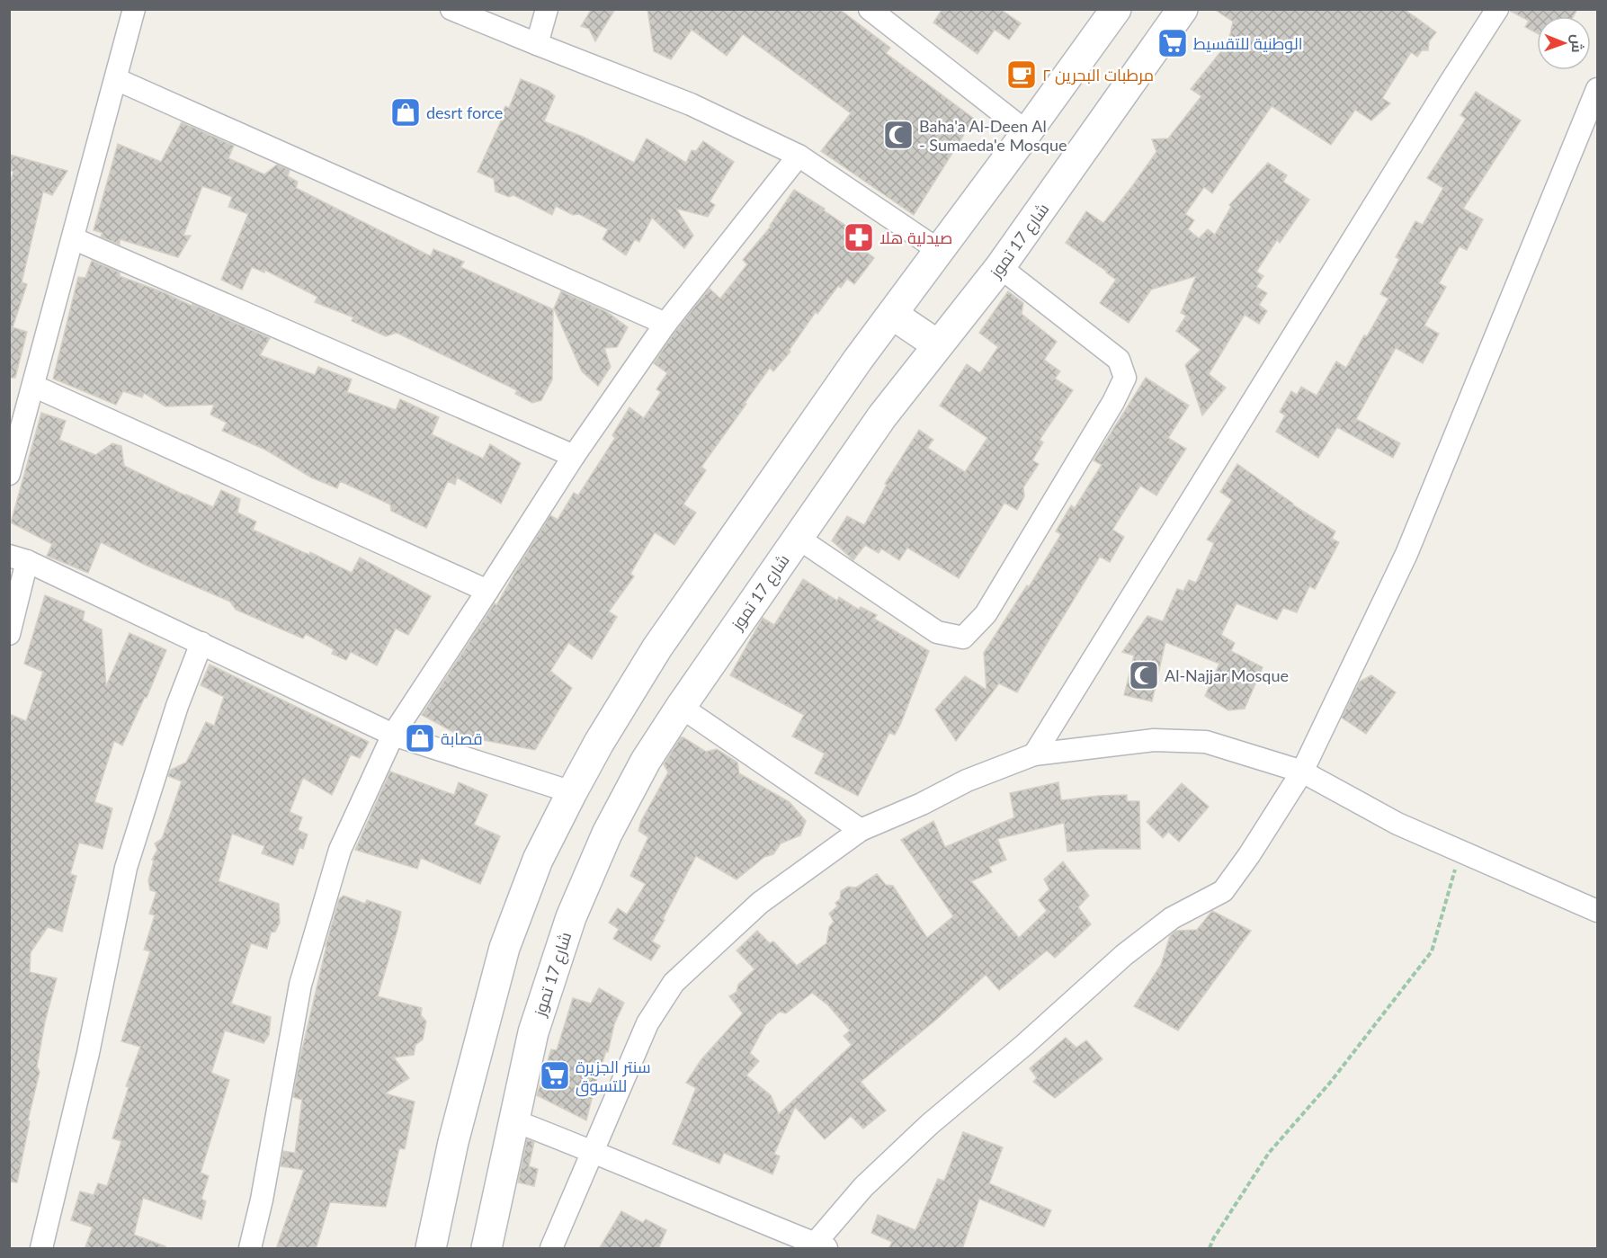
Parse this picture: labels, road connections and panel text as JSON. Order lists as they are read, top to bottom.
{
  "streets": {
    "main road": ["شارع 17 تموز"]
  },
  "places": {
    "supermarket": ["الوطنية للتقسيط", "سنتر الجزيرة للتسوق"],
    "cafe": ["مرطبات البحرين ٢"],
    "shop": ["desrt force", "قصابة"],
    "mosque": ["Baha'a Al-Deen Al - Sumaeda'e Mosque", "Al-Najjar Mosque"],
    "pharmacy": ["صيدلية هلا"]
  },
  "north": "right"
}
